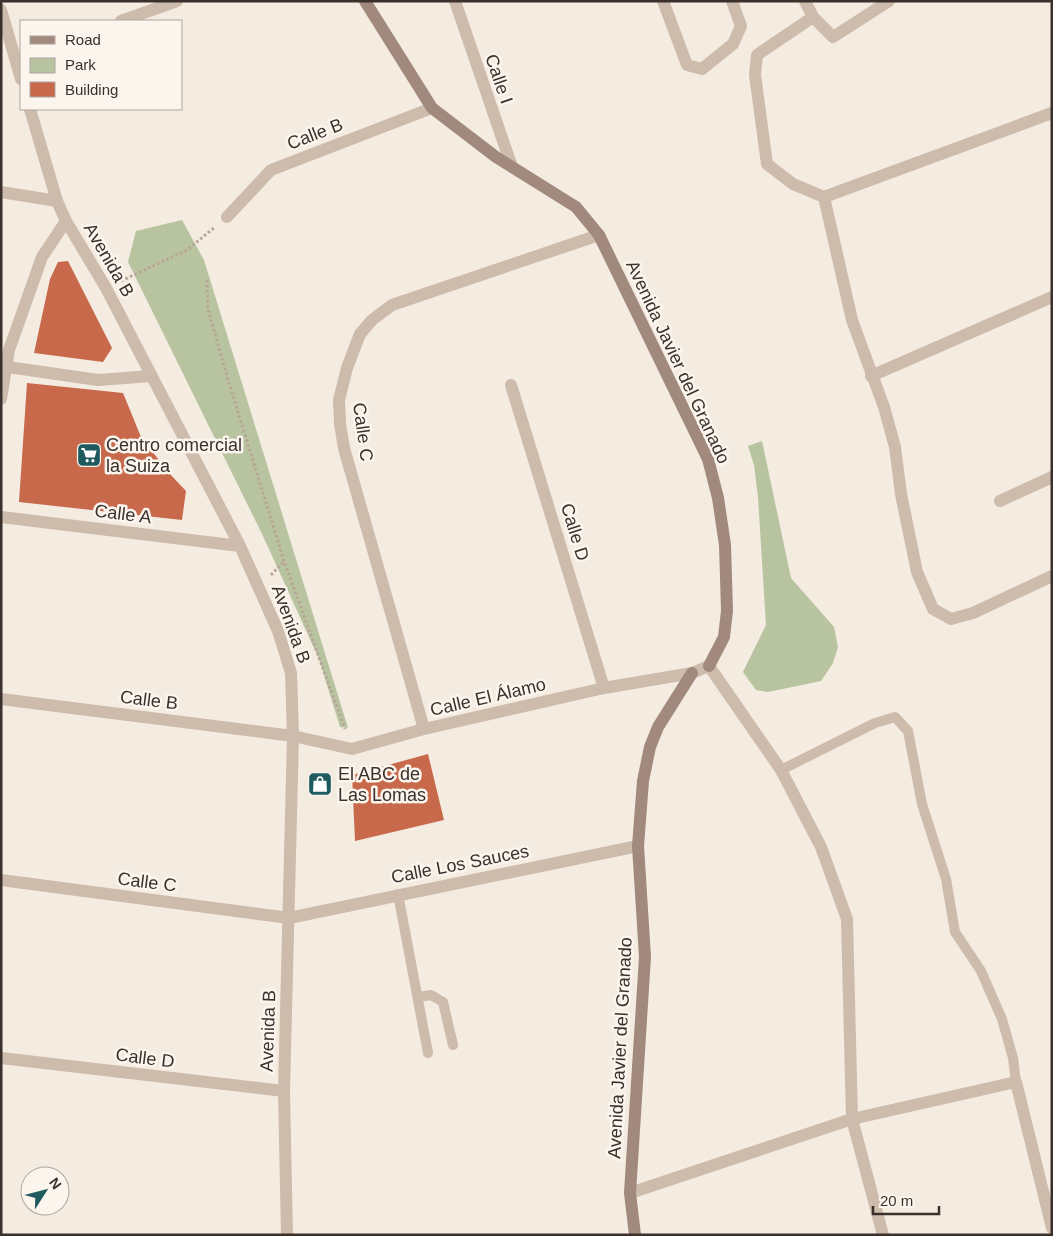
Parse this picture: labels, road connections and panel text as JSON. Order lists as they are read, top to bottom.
{
  "streets": {
    "street": [
      "Calle I",
      "Calle B",
      "Avenida B",
      "Avenida Javier del Granado",
      "Calle C",
      "Calle A",
      "Calle D",
      "Calle El Álamo",
      "Calle Los Sauces"
    ]
  },
  "crossings": [
    ["Calle I", "Avenida Javier del Granado"],
    ["Calle B", "Avenida B"],
    ["Calle B", "Avenida Javier del Granado"],
    ["Calle B", "Calle El Álamo"],
    ["Avenida B", "Calle C"],
    ["Avenida B", "Calle A"],
    ["Avenida B", "Calle D"],
    ["Avenida B", "Calle El Álamo"],
    ["Avenida B", "Calle Los Sauces"],
    ["Avenida Javier del Granado", "Calle C"],
    ["Avenida Javier del Granado", "Calle El Álamo"],
    ["Avenida Javier del Granado", "Calle Los Sauces"],
    ["Calle C", "Calle El Álamo"],
    ["Calle C", "Calle Los Sauces"],
    ["Calle D", "Calle El Álamo"]
  ],
  "places": {
    "supermarket": ["Centro comercial la Suiza"],
    "shop": ["El ABC de Las Lomas"]
  },
  "legend": ["Road", "Park", "Building"],
  "scale_bar": "20 m",
  "north": "top right"
}
